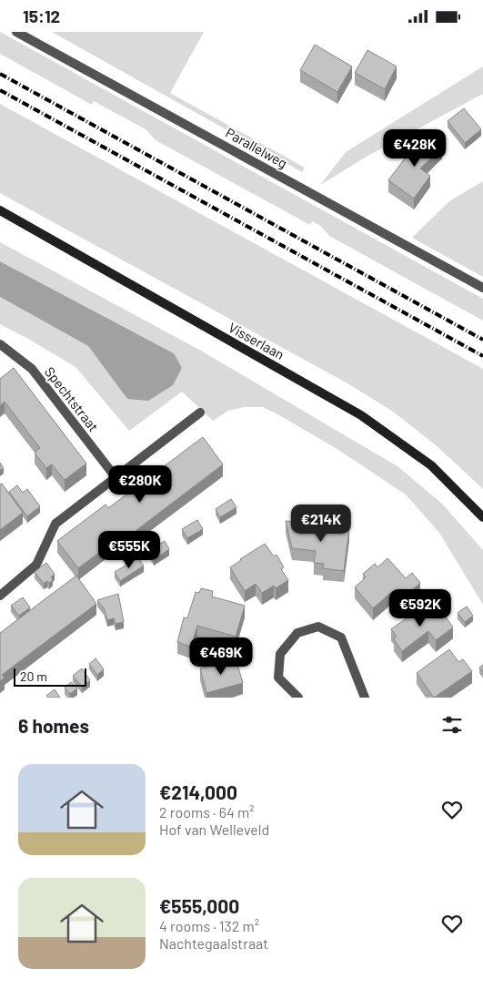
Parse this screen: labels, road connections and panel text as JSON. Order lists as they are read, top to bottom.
{
  "streets": {
    "street": ["Parallelweg", "Visserlaan", "Spechtstraat"]
  },
  "scale_bar": "20 m",
  "page": {
    "status": "15:12",
    "price": [
      "€428K",
      "€280K",
      "€214K",
      "€555K",
      "€592K",
      "€469K"
    ],
    "scale": "20 m",
    "heading": "6 homes",
    "list": [
      {
        "name": "€214,000",
        "note": "2 rooms · 64 m² · Hof van Welleveld"
      },
      {
        "name": "€555,000",
        "note": "4 rooms · 132 m² · Nachtegaalstraat"
      }
    ]
  }
}
